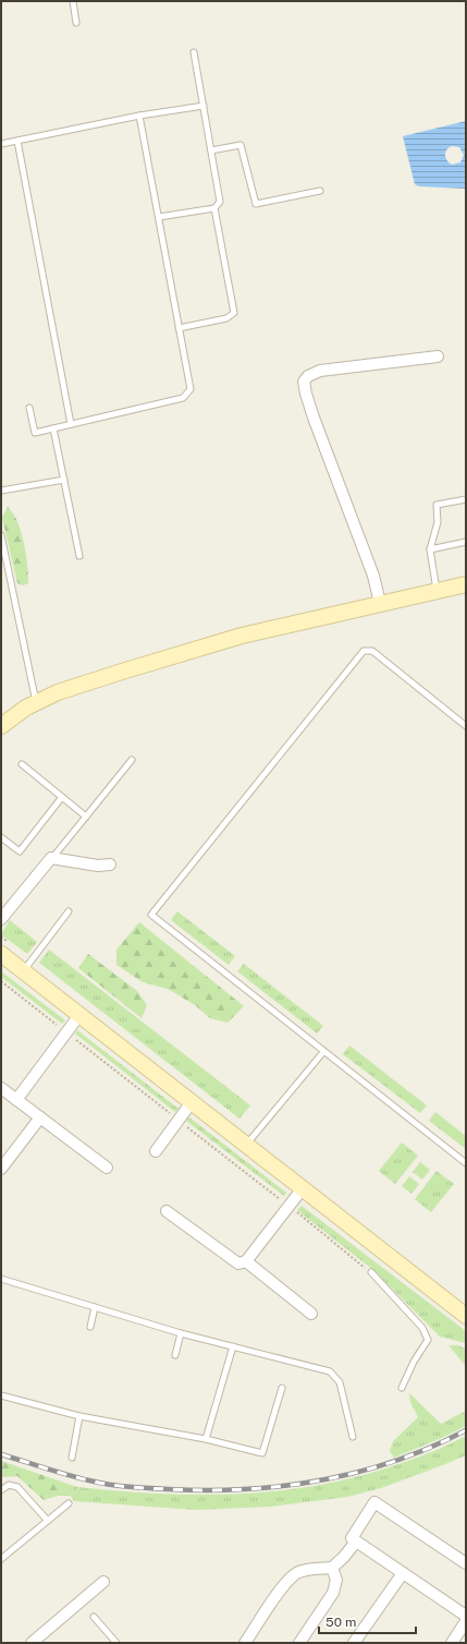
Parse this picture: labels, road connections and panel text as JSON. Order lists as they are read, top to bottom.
{
  "scale_bar": "50 m"
}
